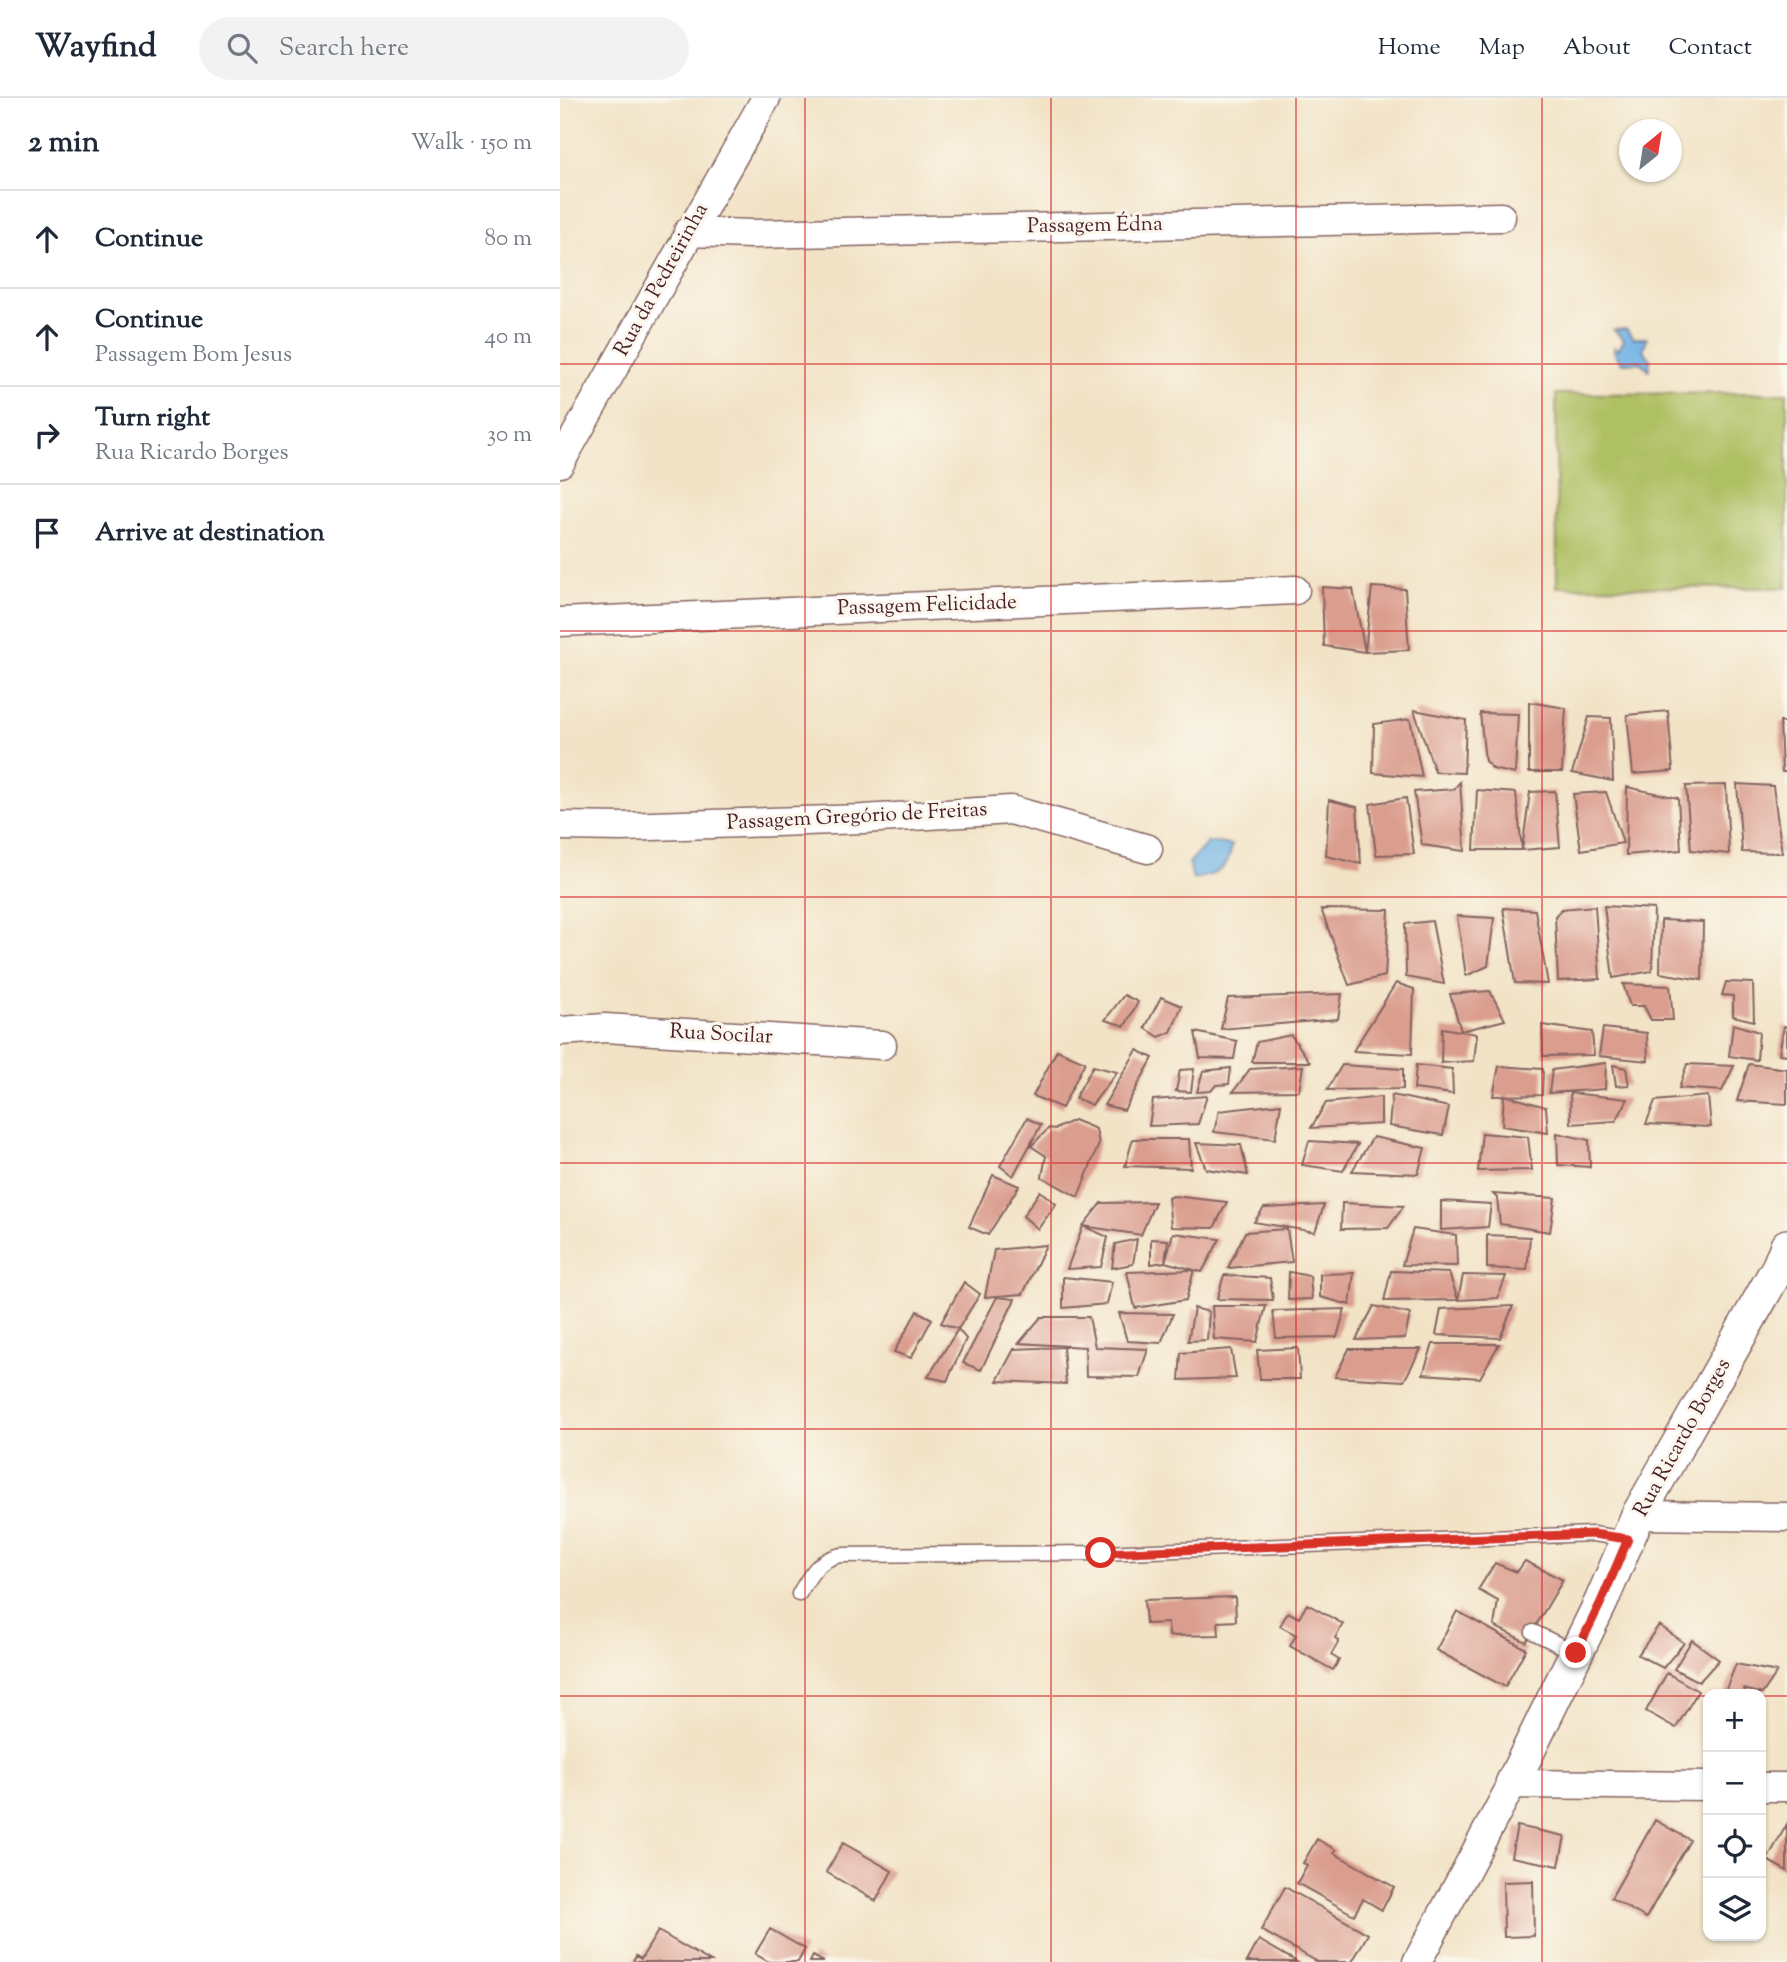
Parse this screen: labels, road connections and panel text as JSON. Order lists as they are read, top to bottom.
{
  "streets": {
    "street": [
      "Passagem Édna",
      "Rua da Pedreirinha",
      "Passagem Felicidade",
      "Passagem Gregório de Freitas",
      "Rua Socilar",
      "Rua Ricardo Borges"
    ]
  },
  "crossings": [
    ["Passagem Édna", "Rua da Pedreirinha"]
  ],
  "north": "top right",
  "page": {
    "header": "Wayfind",
    "search": "Search here",
    "nav": [
      "Home",
      "Map",
      "About",
      "Contact"
    ],
    "heading": ["2 min", "Walk · 150 m"],
    "list": [
      ["Continue", "80 m"],
      ["Continue", "Passagem Bom Jesus", "40 m"],
      ["Turn right", "Rua Ricardo Borges", "30 m"],
      "Arrive at destination"
    ],
    "map_buttons": ["+", "−"]
  }
}
